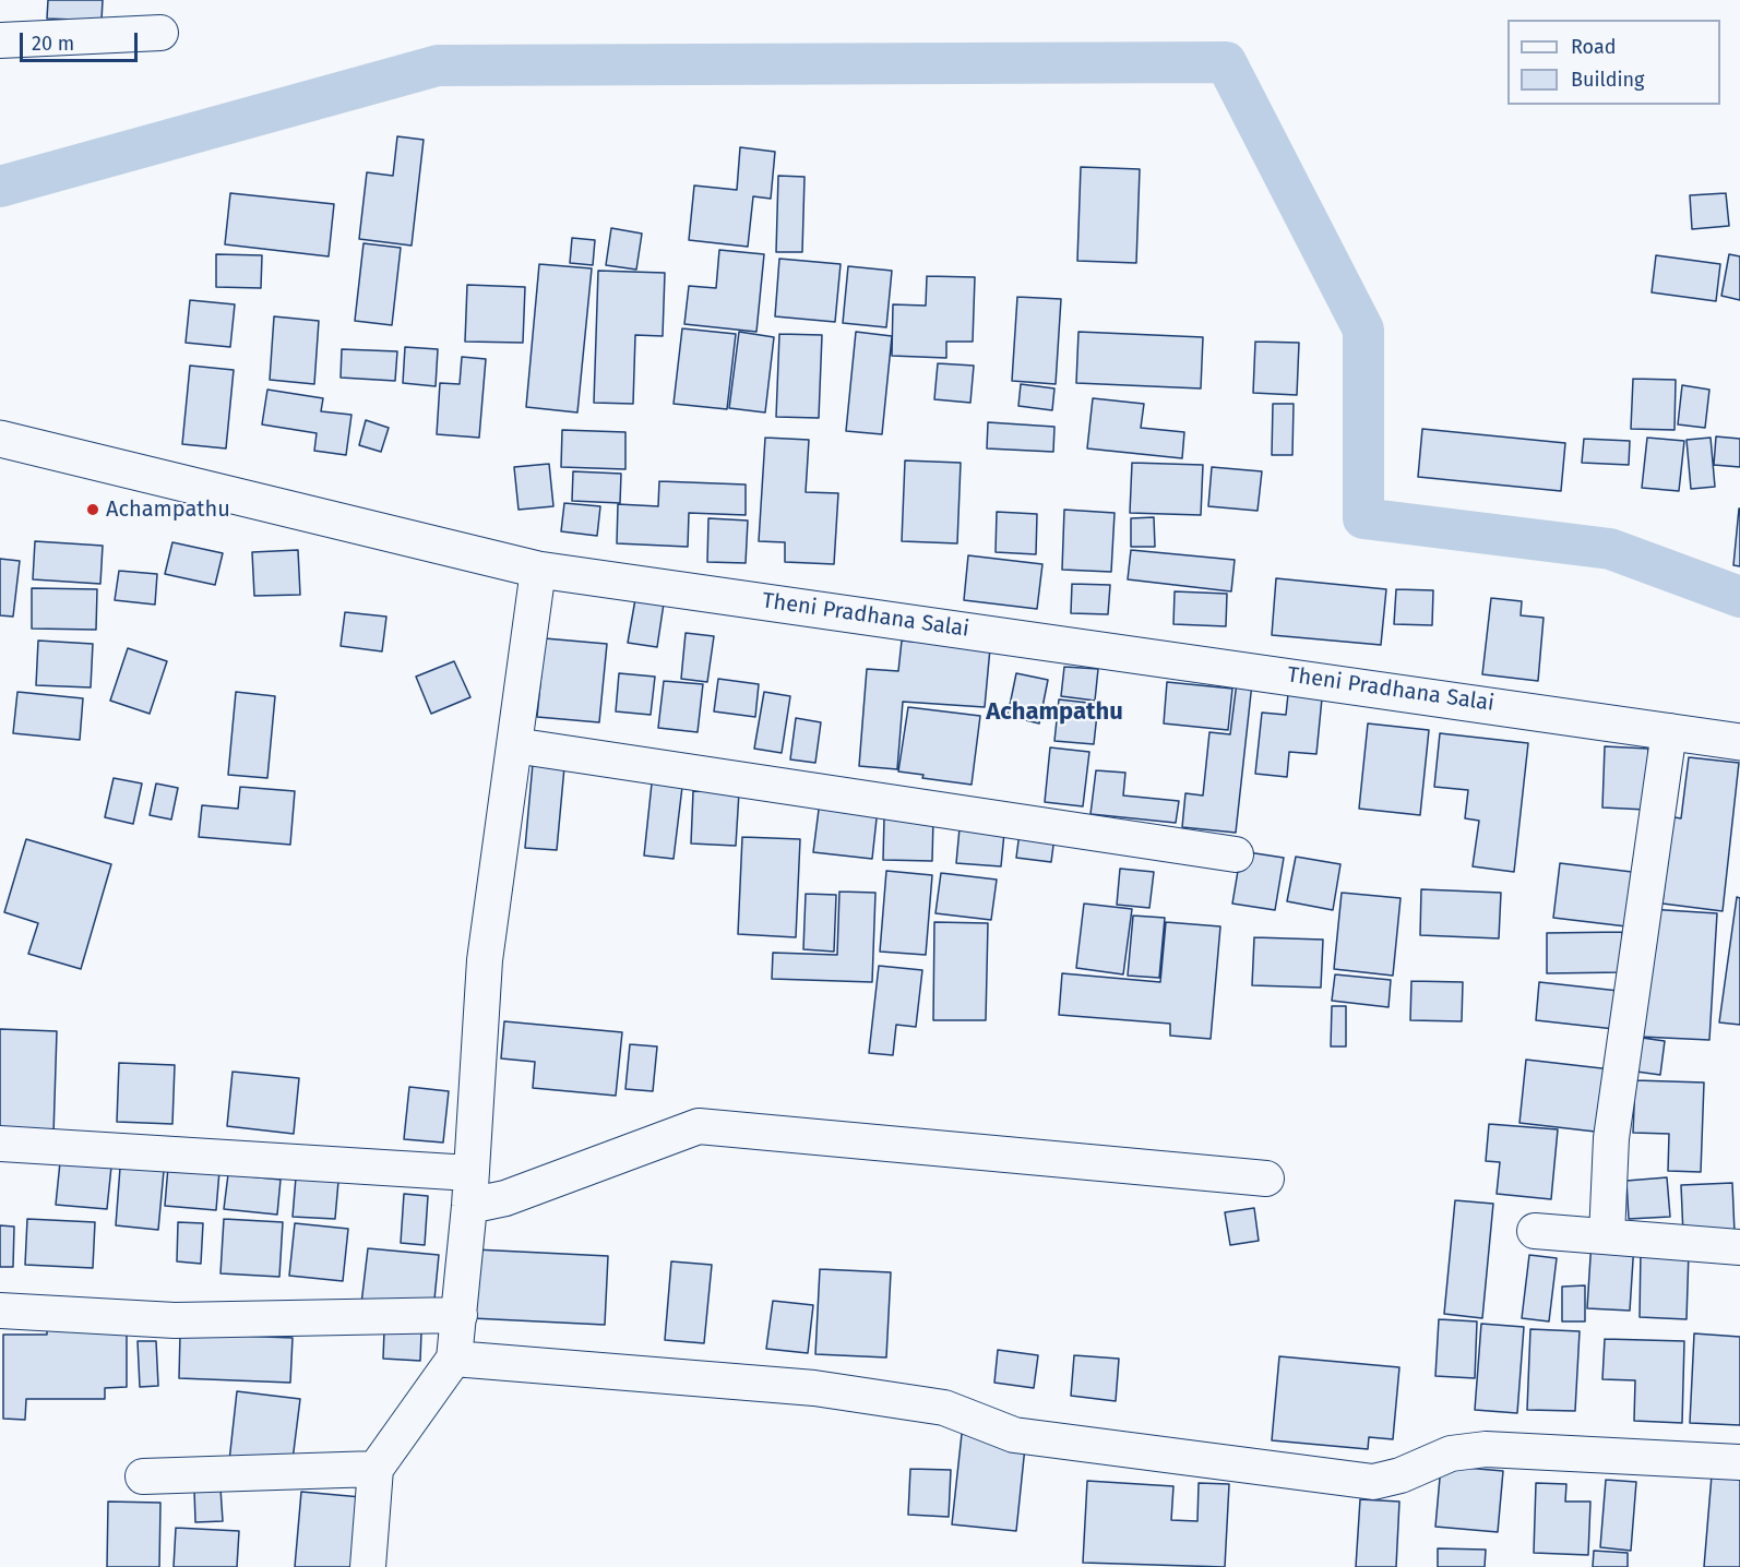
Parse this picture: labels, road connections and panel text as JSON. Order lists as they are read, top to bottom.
{
  "streets": {
    "main road": ["Theni Pradhana Salai"]
  },
  "districts": ["Achampathu"],
  "places": ["Achampathu"],
  "legend": ["Road", "Building"],
  "scale_bar": "20 m"
}
